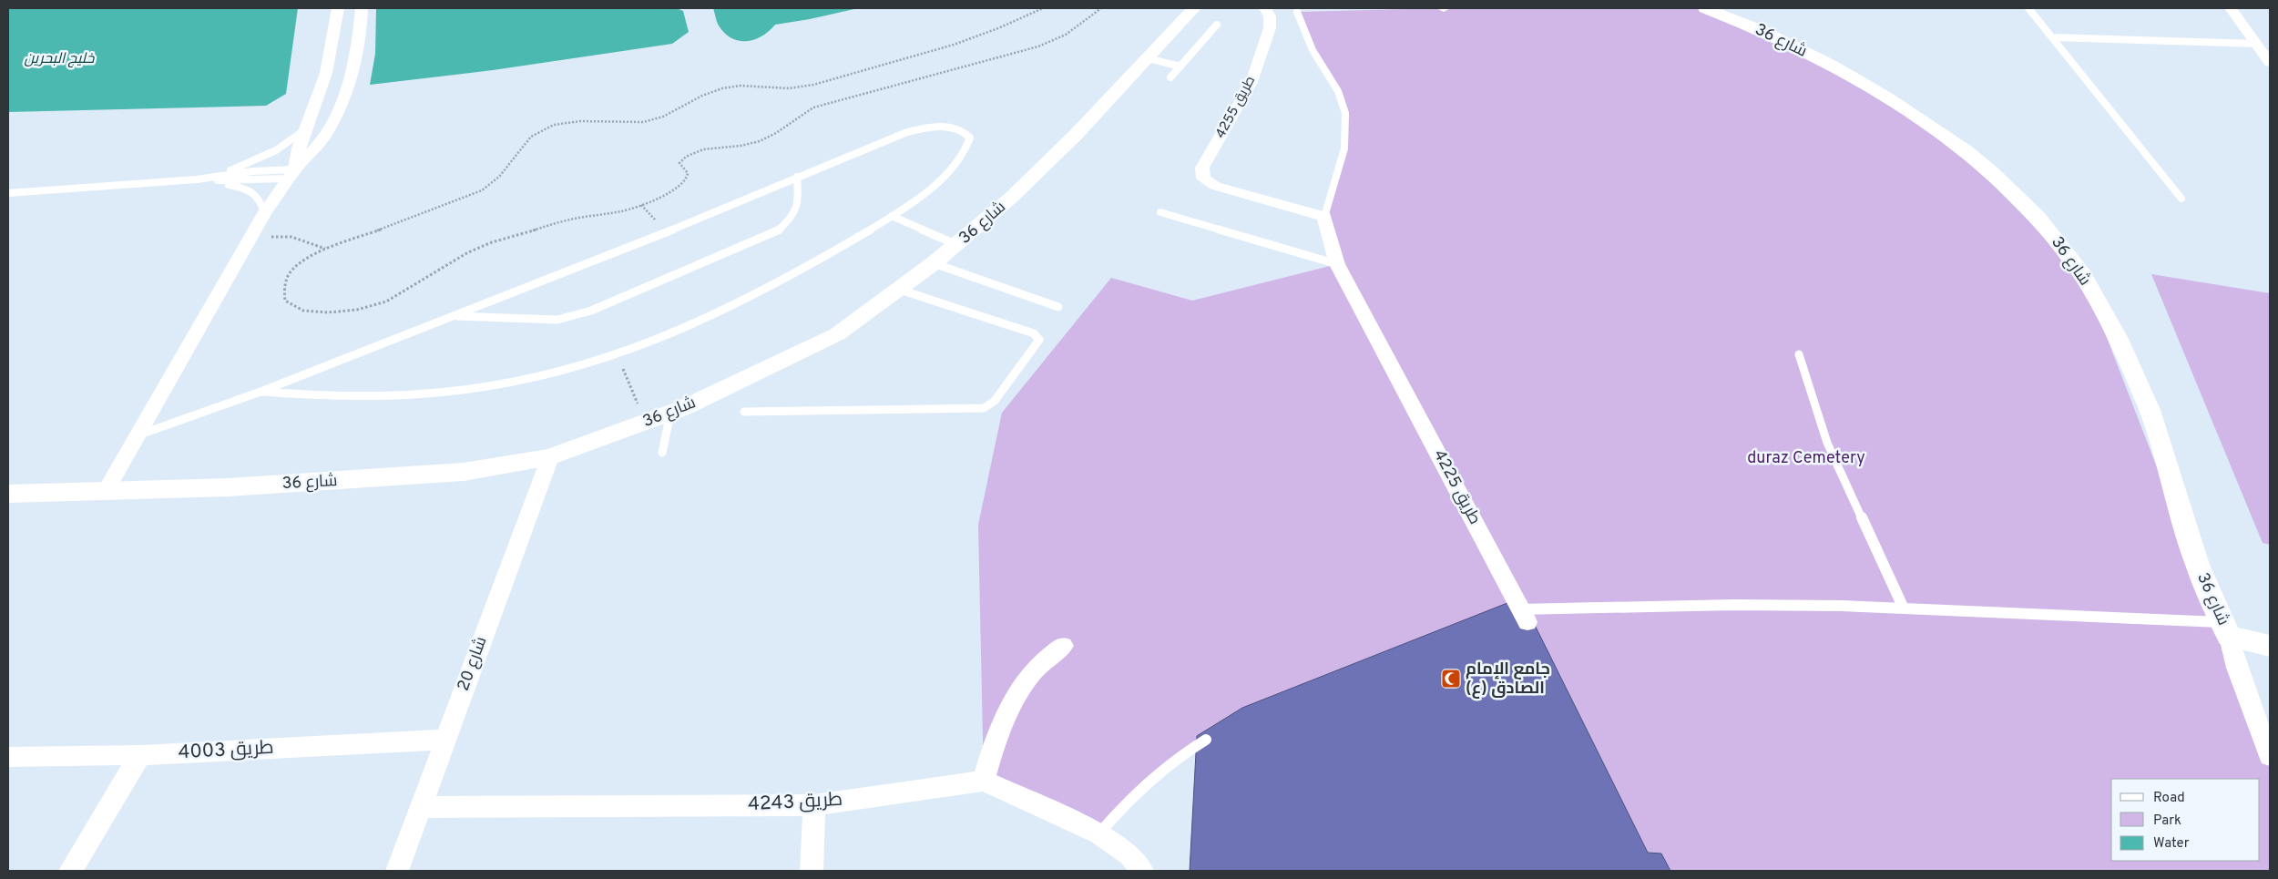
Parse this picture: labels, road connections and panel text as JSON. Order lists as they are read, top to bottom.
{
  "streets": {
    "street": [
      "شارع 36",
      "طريق 4255",
      "طريق 4225",
      "شارع 20",
      "طريق 4003",
      "طريق 4243"
    ]
  },
  "crossings": [
    ["شارع 36", "شارع 20"],
    ["طريق 4255", "طريق 4225"],
    ["شارع 20", "طريق 4003"],
    ["شارع 20", "طريق 4243"]
  ],
  "water": ["خليج البحرين"],
  "parks": ["duraz Cemetery"],
  "places": {
    "mosque": ["جامع الإمام الصادق (ع)"]
  },
  "legend": ["Road", "Park", "Water"]
}
